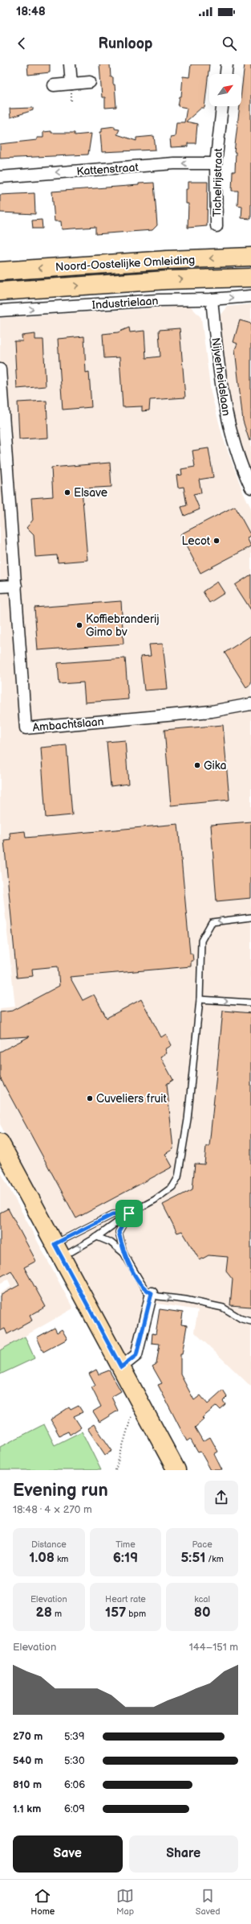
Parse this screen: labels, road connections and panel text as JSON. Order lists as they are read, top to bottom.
{
  "streets": {
    "main road": ["Noord-Oostelijke Omleiding"],
    "street": [
      "Kattenstraat",
      "Tichelrijstraat",
      "Industrielaan",
      "Nijverheidslaan",
      "Ambachtslaan"
    ]
  },
  "crossings": [
    ["Kattenstraat", "Tichelrijstraat"],
    ["Industrielaan", "Nijverheidslaan"]
  ],
  "one_way": ["Kattenstraat", "Industrielaan"],
  "places": [
    "Elsave",
    "Lecot",
    "Koffiebranderij Gimo bv",
    "Gika",
    "Cuveliers fruit"
  ],
  "north": "top right",
  "page": {
    "status": "18:48",
    "header": "Runloop",
    "heading": ["Evening run", "18:48 · 4 × 270 m"],
    "stats": [
      ["Distance", "1.08 km"],
      ["Time", "6:19"],
      ["Pace", "5:51 /km"],
      ["Elevation", "28 m"],
      ["Heart rate", "157 bpm"],
      ["kcal", "80"]
    ],
    "chart": ["Elevation", "144–151 m"],
    "list": [
      {
        "name": "270 m",
        "note": "5:39"
      },
      {
        "name": "540 m",
        "note": "5:30"
      },
      {
        "name": "810 m",
        "note": "6:06"
      },
      {
        "name": "1.1 km",
        "note": "6:09"
      }
    ],
    "buttons": ["Save", "Share"],
    "tabs": ["Home", "Map", "Saved"]
  }
}
